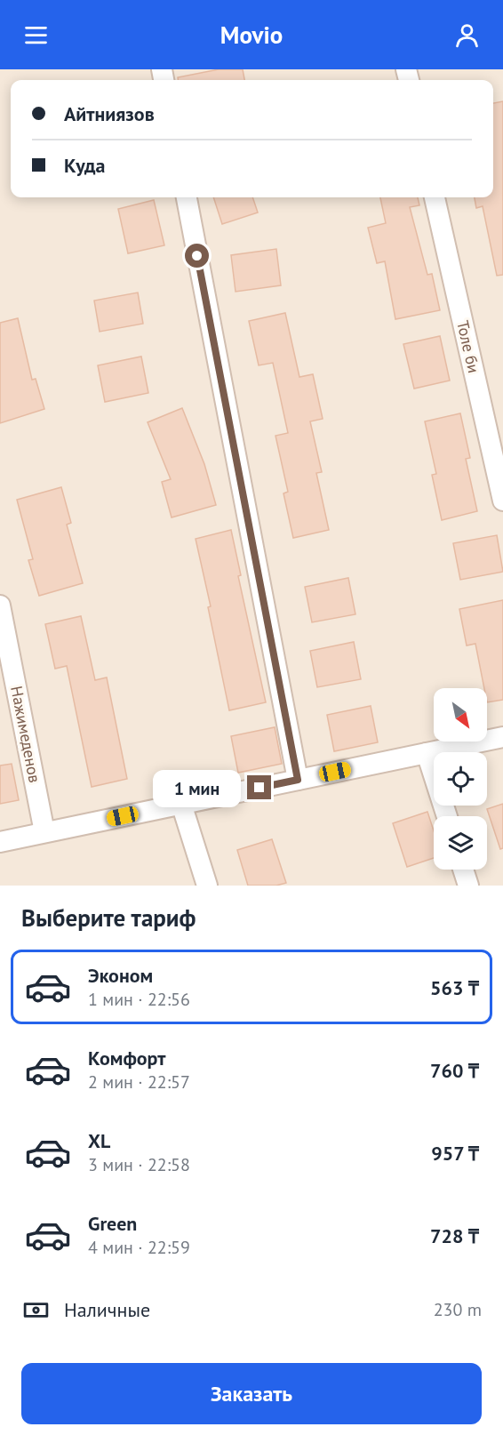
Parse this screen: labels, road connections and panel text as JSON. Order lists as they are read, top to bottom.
{
  "streets": {
    "street": ["Толе би", "Нажимеденов"]
  },
  "north": "bottom right",
  "page": {
    "header": "Movio",
    "banner": ["Айтниязов", "Куда"],
    "bubble": "1 мин",
    "heading": "Выберите тариф",
    "list": [
      {
        "name": "Эконом",
        "note": "1 мин · 22:56",
        "value": "563 ₸"
      },
      {
        "name": "Комфорт",
        "note": "2 мин · 22:57",
        "value": "760 ₸"
      },
      {
        "name": "XL",
        "note": "3 мин · 22:58",
        "value": "957 ₸"
      },
      {
        "name": "Green",
        "note": "4 мин · 22:59",
        "value": "728 ₸"
      }
    ],
    "pay": ["Наличные", "230 m"],
    "buttons": "Заказать"
  }
}
